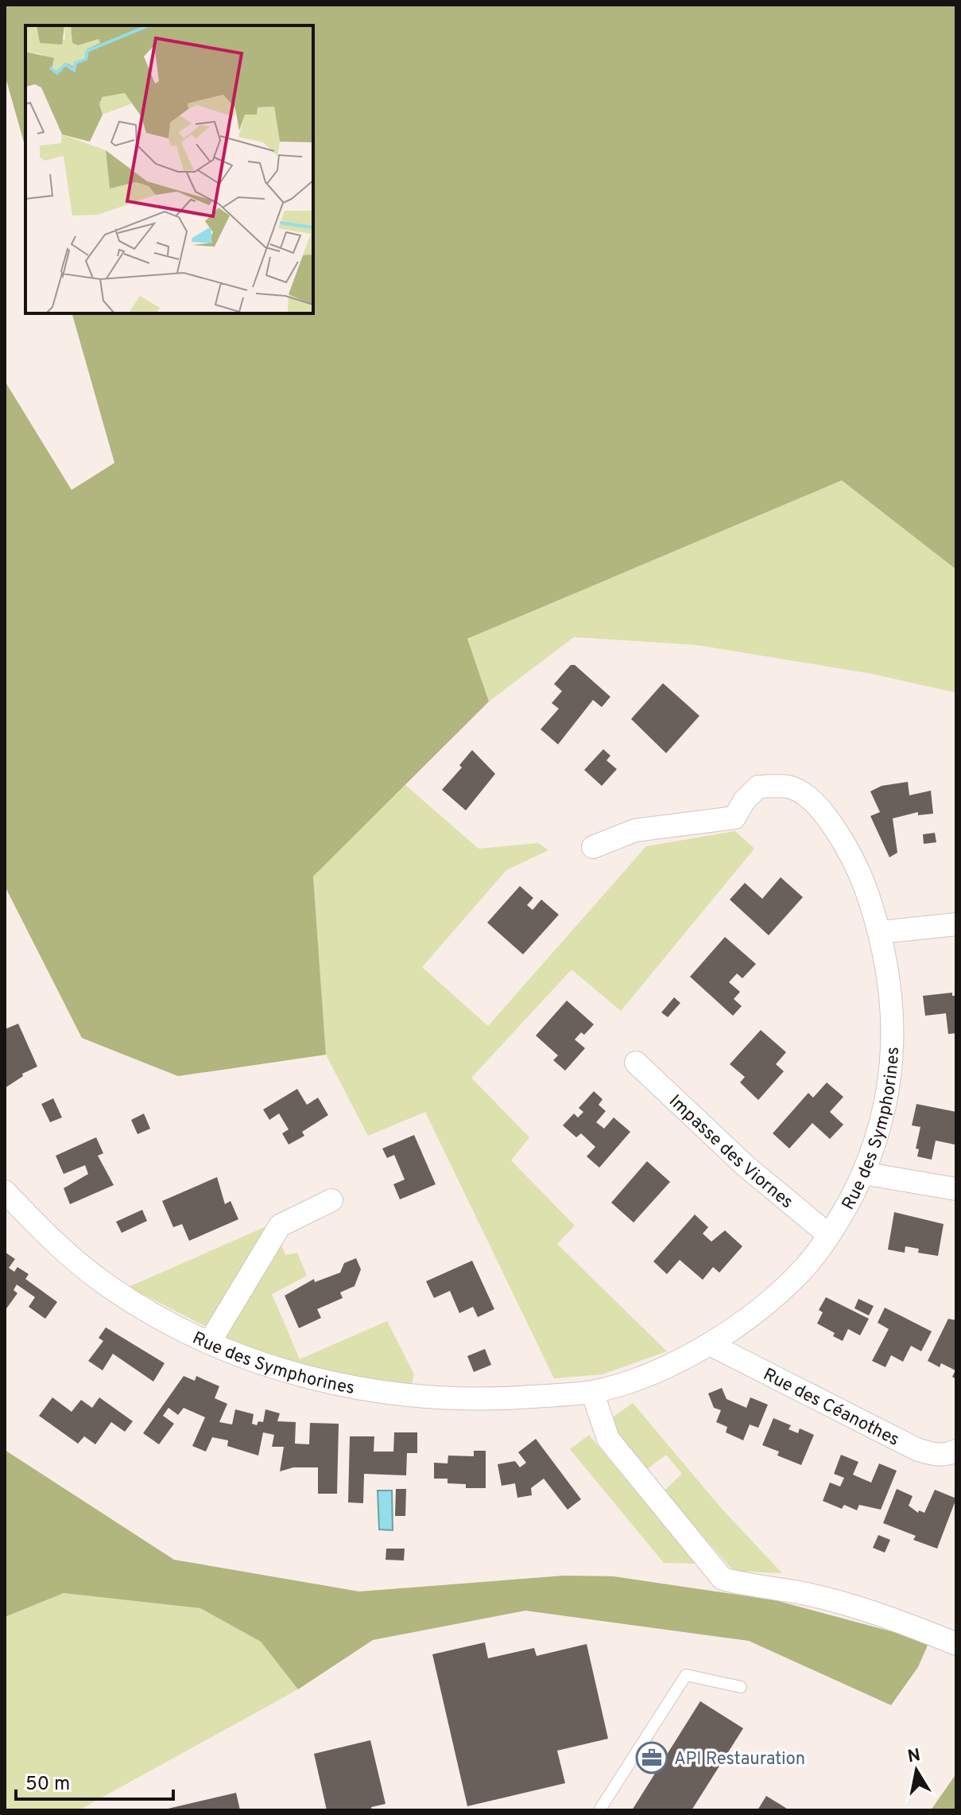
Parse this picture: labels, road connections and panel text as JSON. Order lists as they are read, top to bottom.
{
  "streets": {
    "street": ["Rue des Symphorines", "Impasse des Viornes", "Rue des Céanothes"]
  },
  "crossings": [
    ["Rue des Symphorines", "Impasse des Viornes"],
    ["Rue des Symphorines", "Rue des Céanothes"]
  ],
  "places": {
    "office": ["API Restauration"]
  },
  "scale_bar": "50 m",
  "north": "top"
}
